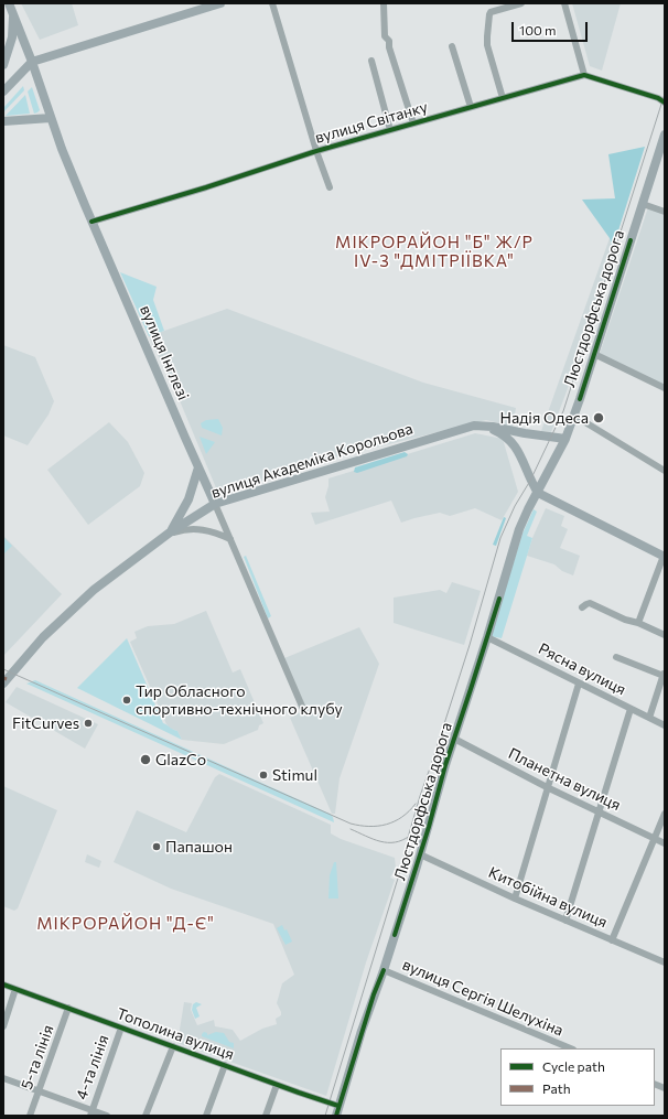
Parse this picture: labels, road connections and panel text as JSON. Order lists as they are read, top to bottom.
{
  "streets": {
    "main road": ["Люстдорфська дорога", "вулиця Інглезі", "вулиця Академіка Корольова"],
    "street": [
      "вулиця Світанку",
      "Рясна вулиця",
      "Планетна вулиця",
      "Китобійна вулиця",
      "вулиця Сергія Шелухіна",
      "Тополина вулиця",
      "5-та лінія",
      "4-та лінія"
    ]
  },
  "crossings": [
    ["вулиця Світанку", "вулиця Інглезі"],
    ["Люстдорфська дорога", "вулиця Академіка Корольова"],
    ["Люстдорфська дорога", "Рясна вулиця"],
    ["Люстдорфська дорога", "Планетна вулиця"],
    ["Люстдорфська дорога", "Китобійна вулиця"],
    ["Люстдорфська дорога", "вулиця Сергія Шелухіна"],
    ["Люстдорфська дорога", "Тополина вулиця"],
    ["вулиця Інглезі", "вулиця Академіка Корольова"],
    ["Тополина вулиця", "5-та лінія"],
    ["Тополина вулиця", "4-та лінія"]
  ],
  "districts": ["МІКРОРАЙОН \"Б\" Ж/Р IV-3 \"ДМІТРІЇВКА\"", "МІКРОРАЙОН \"Д-Є\""],
  "places": [
    "Надія Одеса",
    "Тир Обласного спортивно-технічного клубу",
    "FitCurves",
    "GlazCo",
    "Stimul",
    "Папашон"
  ],
  "legend": ["Cycle path", "Path"],
  "scale_bar": "100 m"
}
